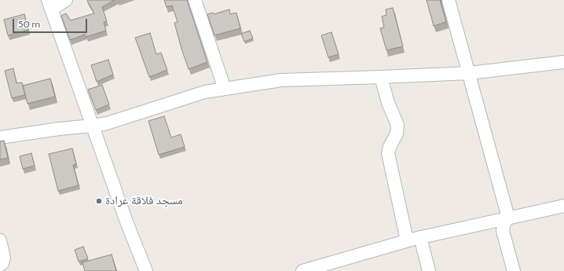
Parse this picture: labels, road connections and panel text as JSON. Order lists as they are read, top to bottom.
{
  "places": ["مسجد فلاقة عرادة"],
  "scale_bar": "50 m"
}
